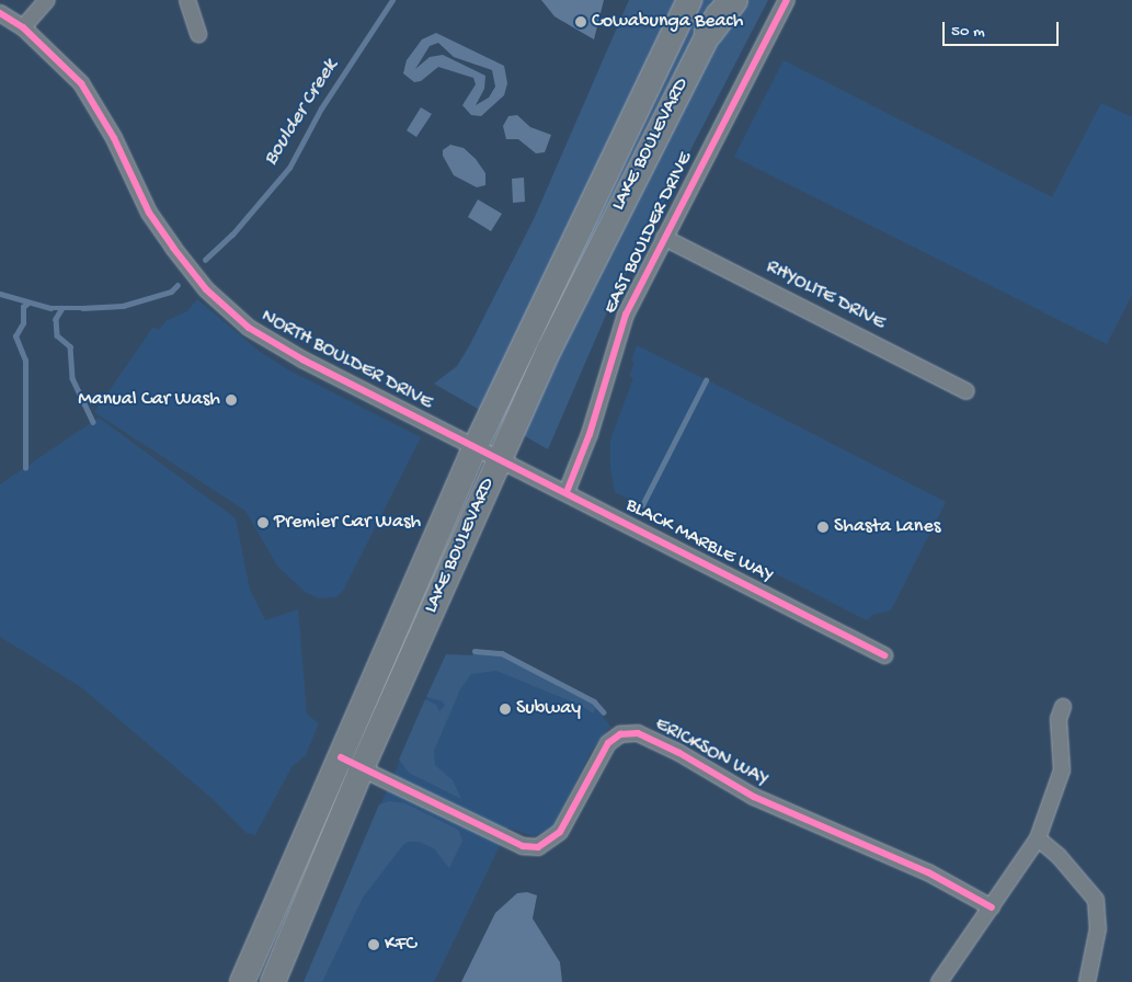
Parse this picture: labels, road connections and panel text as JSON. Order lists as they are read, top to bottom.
{
  "streets": {
    "main road": ["LAKE BOULEVARD"],
    "street": [
      "EAST BOULDER DRIVE",
      "RHYOLITE DRIVE",
      "NORTH BOULDER DRIVE",
      "BLACK MARBLE WAY",
      "ERICKSON WAY"
    ]
  },
  "crossings": [
    ["LAKE BOULEVARD", "NORTH BOULDER DRIVE"],
    ["LAKE BOULEVARD", "BLACK MARBLE WAY"],
    ["LAKE BOULEVARD", "ERICKSON WAY"],
    ["EAST BOULDER DRIVE", "RHYOLITE DRIVE"],
    ["EAST BOULDER DRIVE", "BLACK MARBLE WAY"],
    ["NORTH BOULDER DRIVE", "BLACK MARBLE WAY"]
  ],
  "water": ["Boulder Creek"],
  "places": [
    "Cowabunga Beach",
    "Manual Car Wash",
    "Premier Car Wash",
    "Shasta Lanes",
    "Subway",
    "KFC"
  ],
  "scale_bar": "50 m"
}
